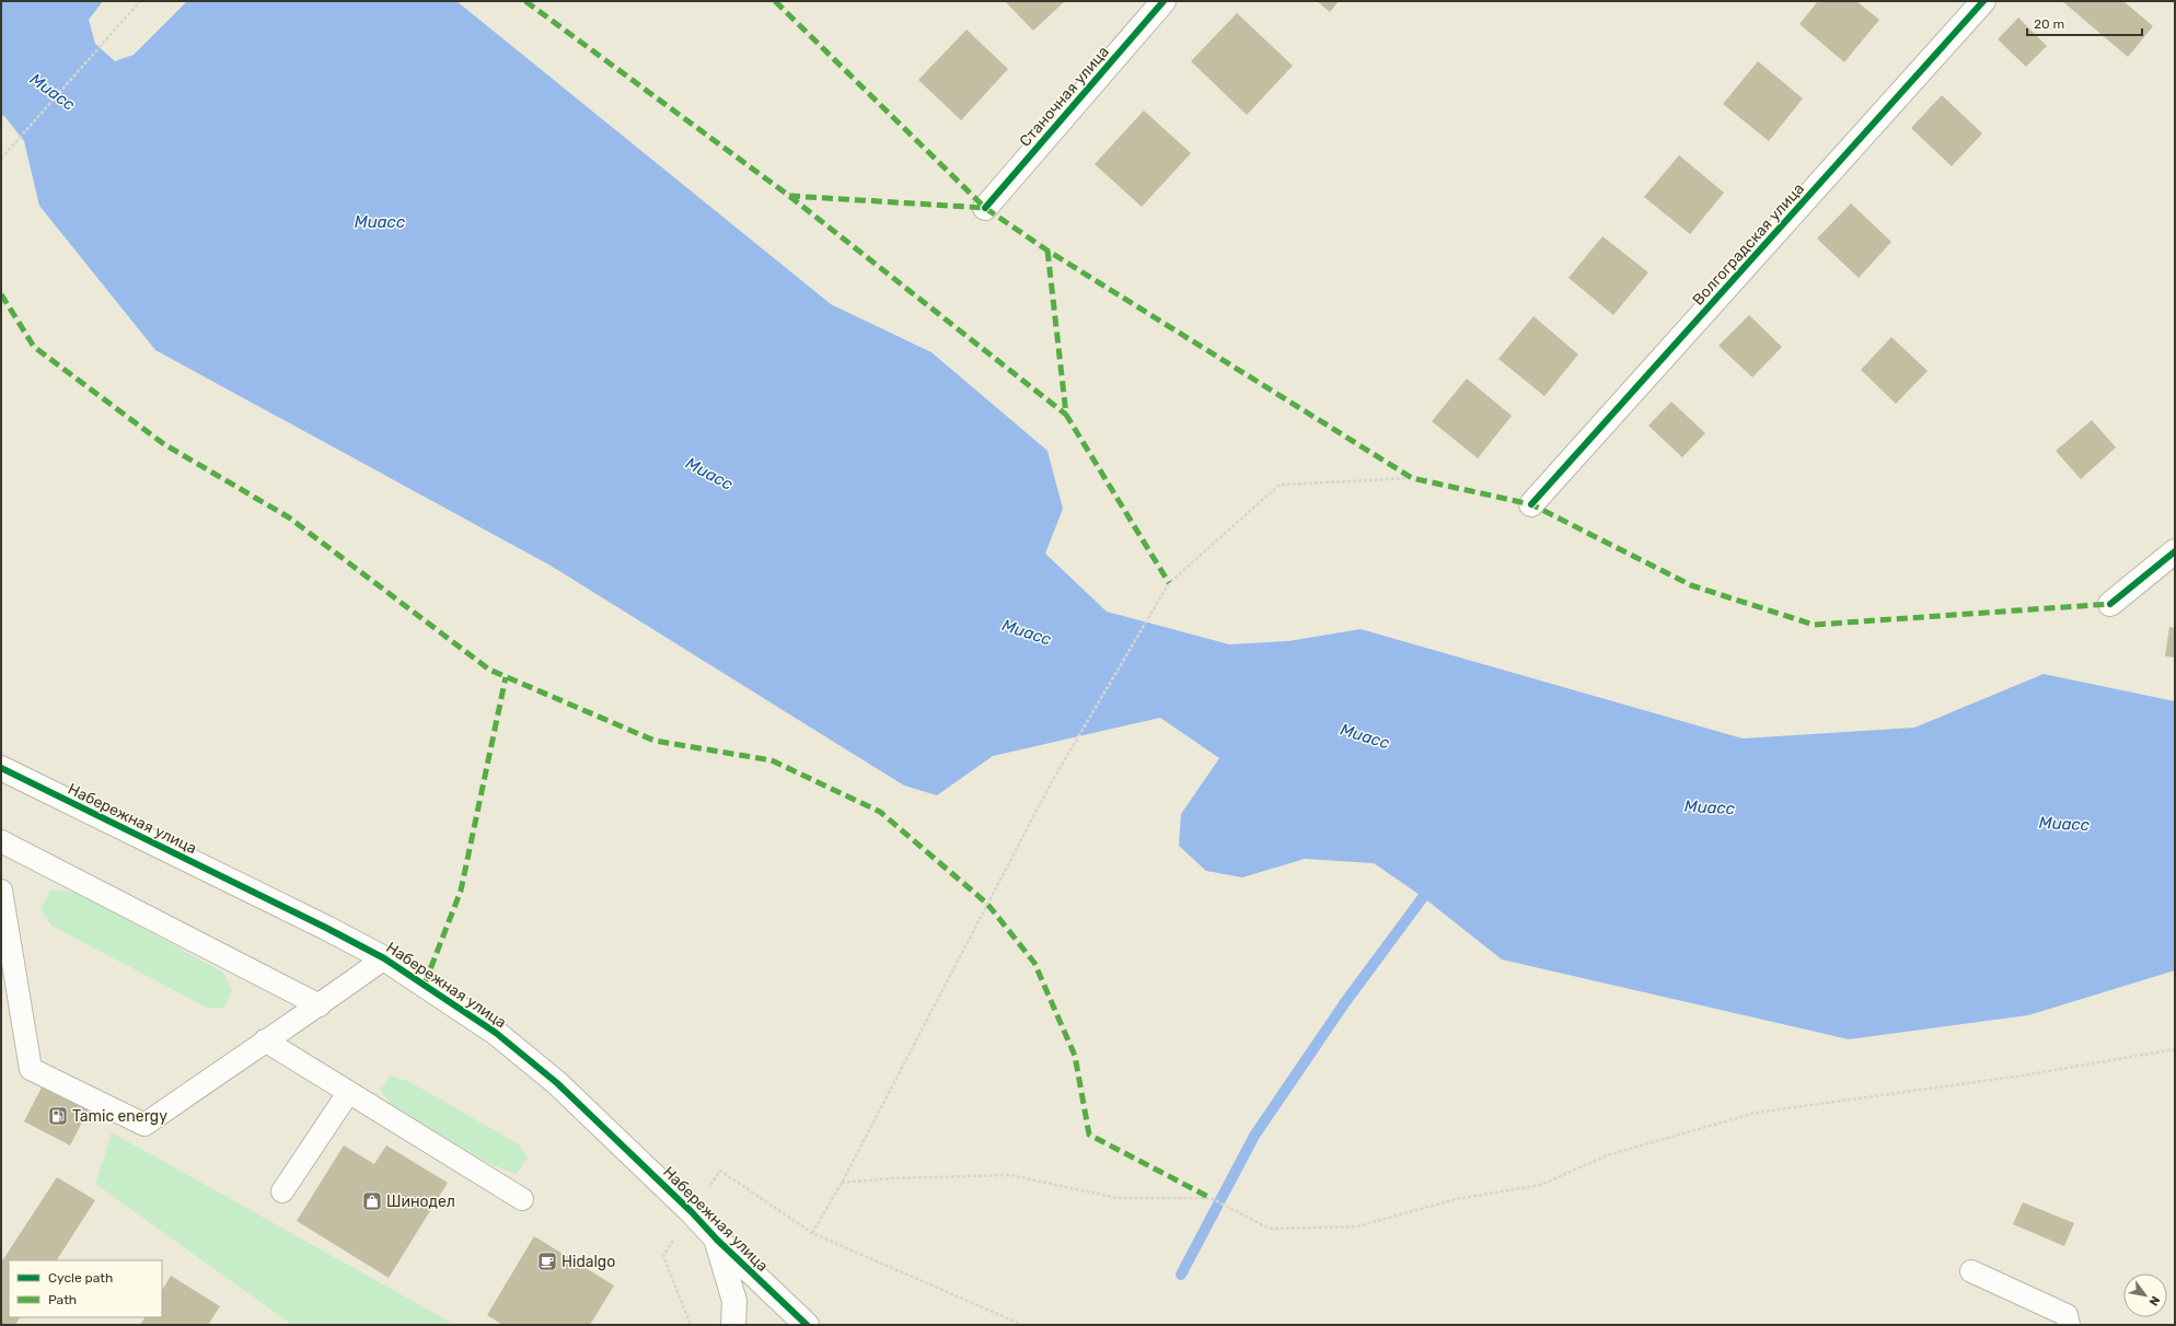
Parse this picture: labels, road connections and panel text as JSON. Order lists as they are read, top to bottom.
{
  "streets": {
    "street": ["Станочная улица", "Волгоградская улица", "Набережная улица"]
  },
  "water": ["Миасс"],
  "places": {
    "fuel station": ["Tamic energy"],
    "shop": ["Шинодел"],
    "cafe": ["Hidalgo"]
  },
  "legend": ["Cycle path", "Path"],
  "scale_bar": "20 m",
  "north": "bottom right"
}
